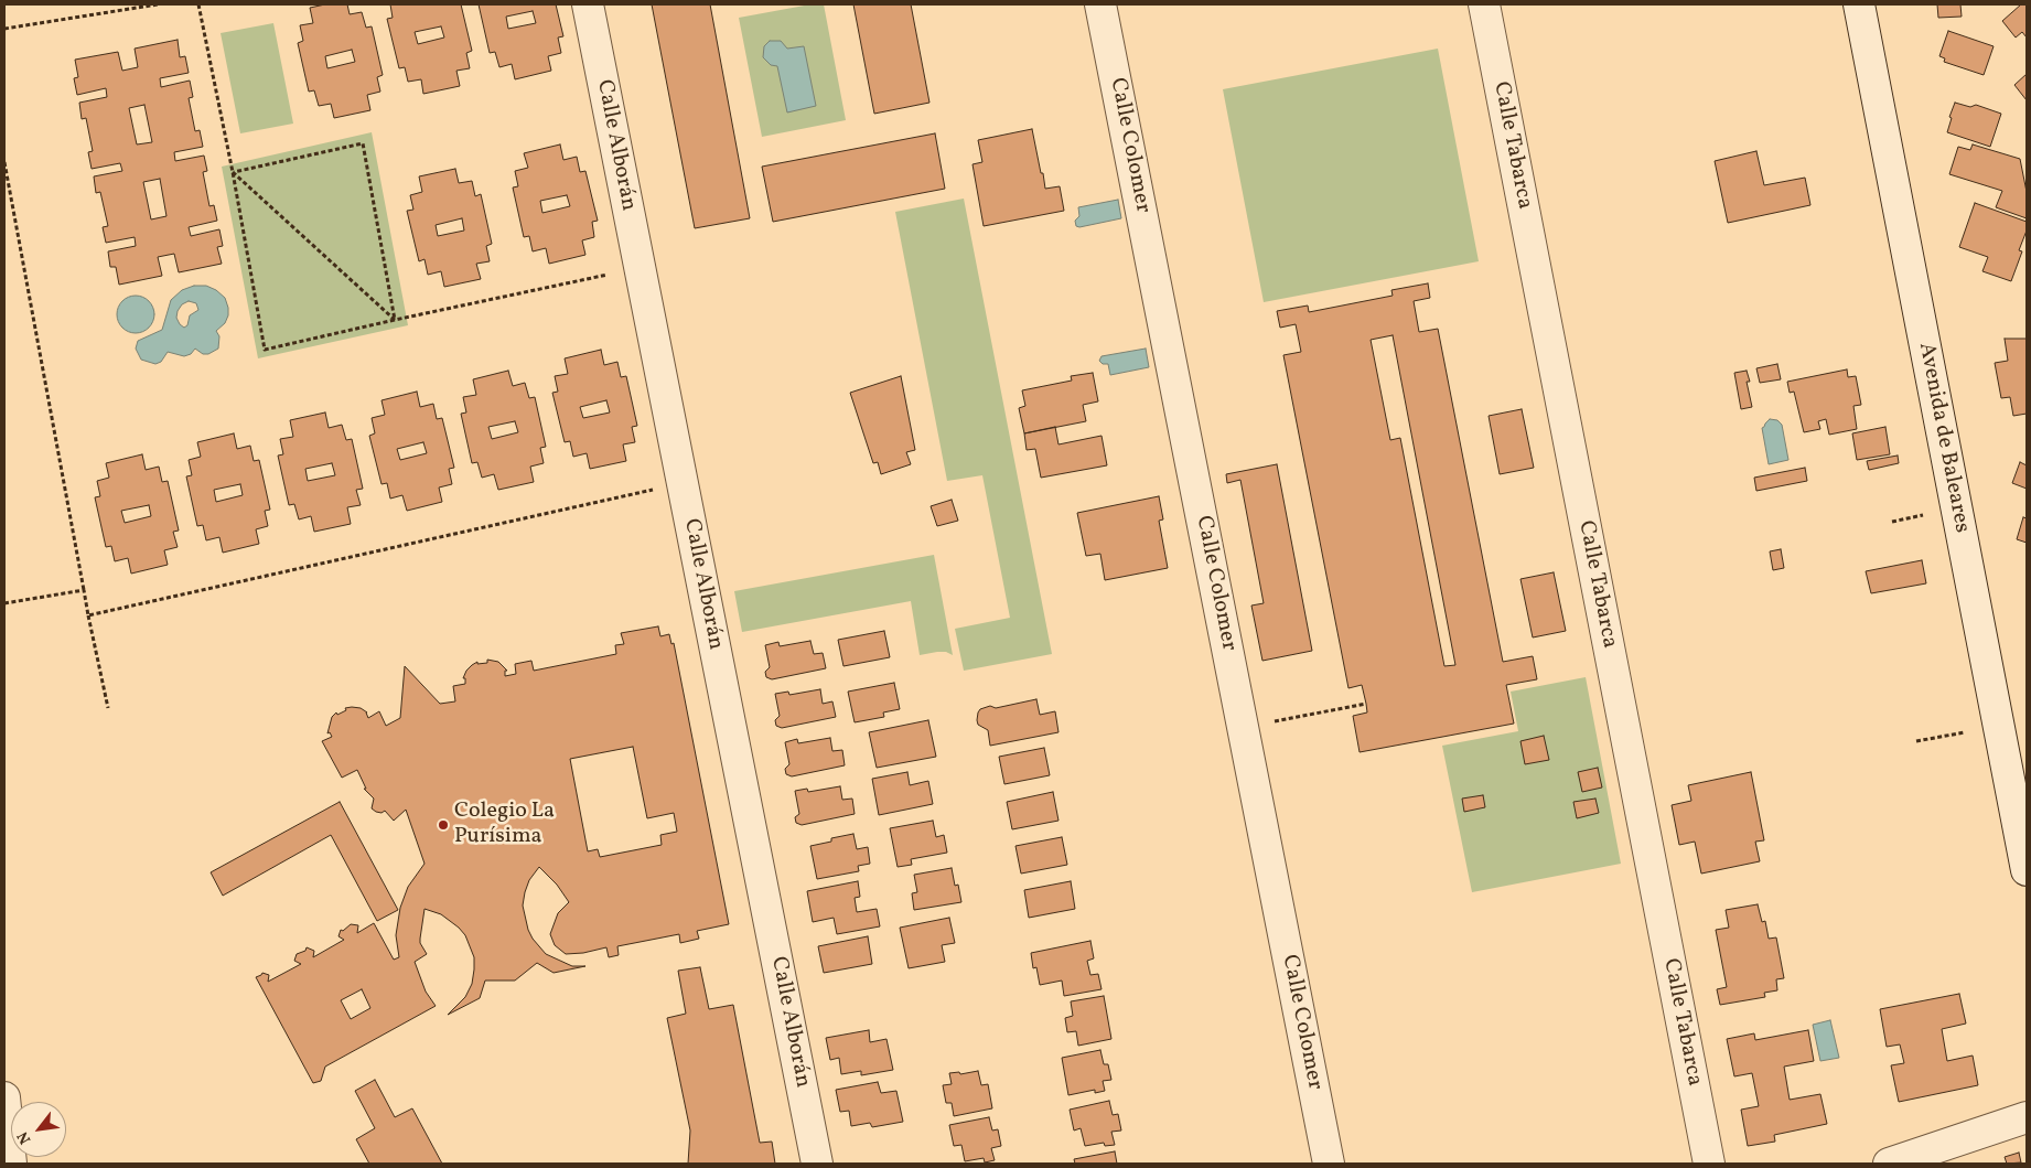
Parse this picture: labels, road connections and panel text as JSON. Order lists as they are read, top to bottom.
{
  "streets": {
    "street": [
      "Calle Alborán",
      "Calle Colomer",
      "Calle Tabarca",
      "Avenida de Baleares"
    ]
  },
  "places": ["Colegio La Purísima"],
  "north": "bottom left"
}
